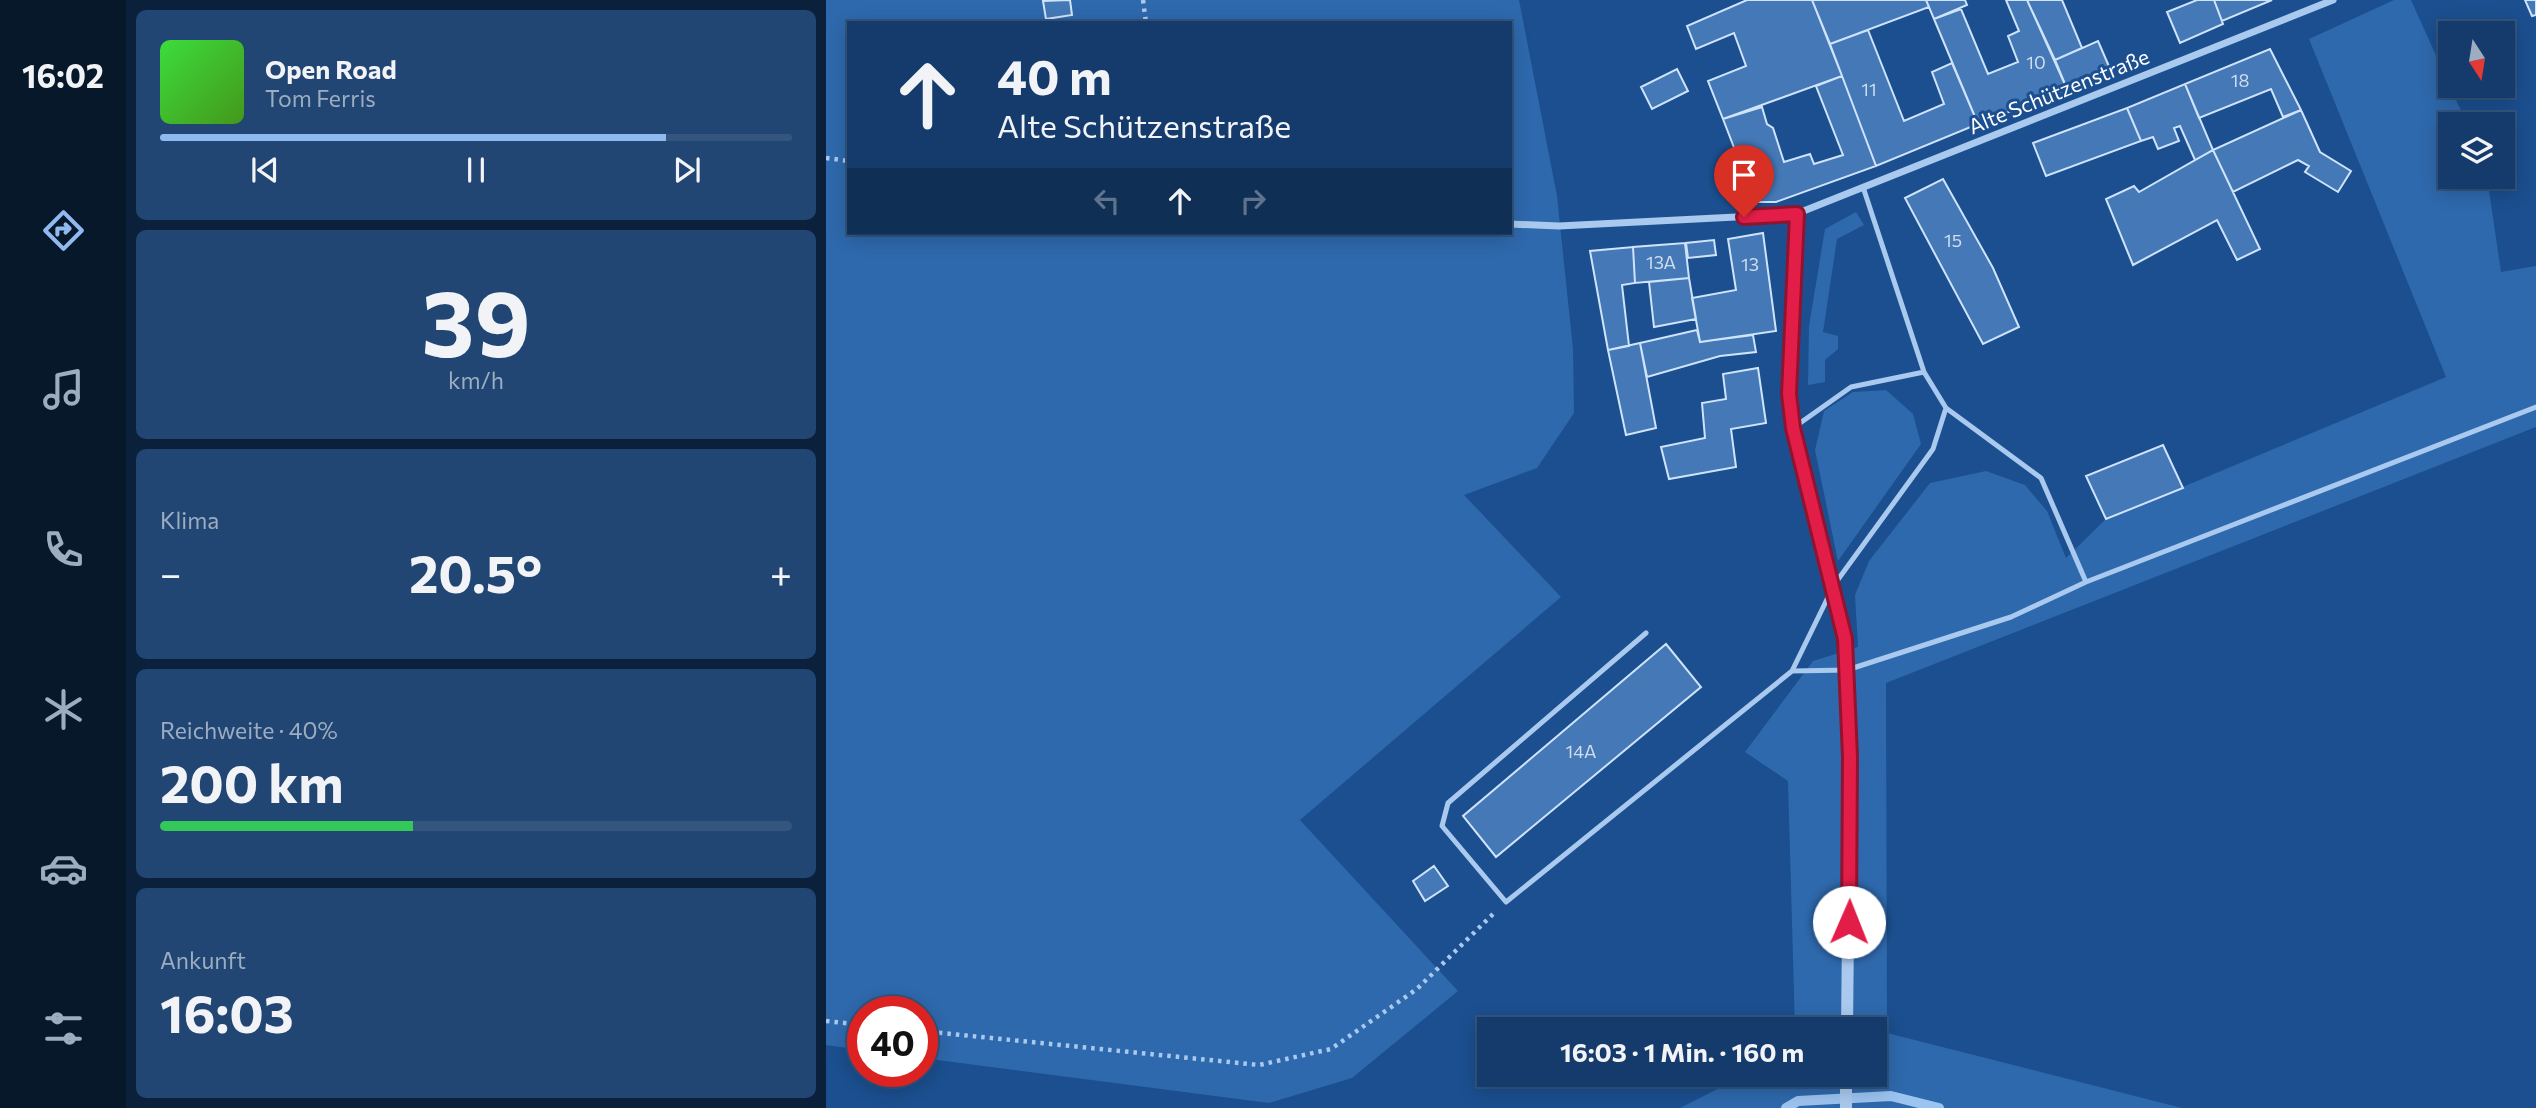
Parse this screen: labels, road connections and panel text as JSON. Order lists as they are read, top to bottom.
{
  "streets": {
    "street": ["Alte Schützenstraße"]
  },
  "house_numbers": [
    "10",
    "18",
    "11",
    "15",
    "13A",
    "13",
    "14A"
  ],
  "north": "bottom",
  "page": {
    "tabs": "16:02",
    "turn": ["40 m", "Alte Schützenstraße"],
    "song": ["Open Road", "Tom Ferris"],
    "tile": [
      ["39", "km/h"],
      "Klima",
      ["Reichweite · 40%", "200 km"],
      ["Ankunft", "16:03"]
    ],
    "heat": ["−", "20.5°", "+"],
    "limit": "40",
    "trip": "16:03 · 1 Min. · 160 m"
  }
}
